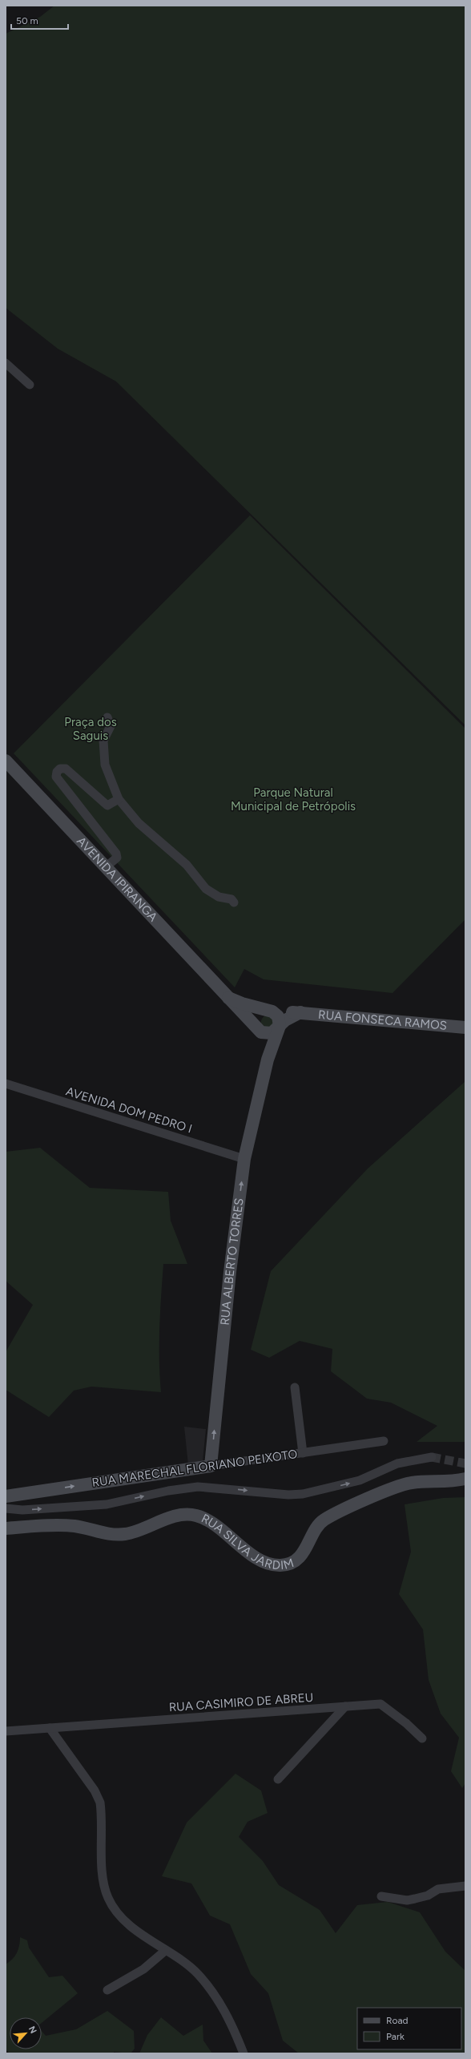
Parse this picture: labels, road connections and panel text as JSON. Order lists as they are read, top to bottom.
{
  "streets": {
    "main road": [
      "AVENIDA IPIRANGA",
      "RUA FONSECA RAMOS",
      "RUA ALBERTO TORRES",
      "RUA MARECHAL FLORIANO PEIXOTO",
      "RUA SILVA JARDIM"
    ],
    "street": ["AVENIDA DOM PEDRO I", "RUA CASIMIRO DE ABREU"]
  },
  "crossings": [
    ["AVENIDA IPIRANGA", "RUA FONSECA RAMOS"],
    ["AVENIDA IPIRANGA", "RUA ALBERTO TORRES"],
    ["RUA FONSECA RAMOS", "RUA ALBERTO TORRES"],
    ["AVENIDA DOM PEDRO I", "RUA ALBERTO TORRES"],
    ["RUA ALBERTO TORRES", "RUA MARECHAL FLORIANO PEIXOTO"]
  ],
  "one_way": ["RUA ALBERTO TORRES"],
  "parks": ["Praça dos Saguis", "Parque Natural Municipal de Petrópolis"],
  "legend": ["Road", "Park"],
  "scale_bar": "50 m",
  "north": "top right"
}
